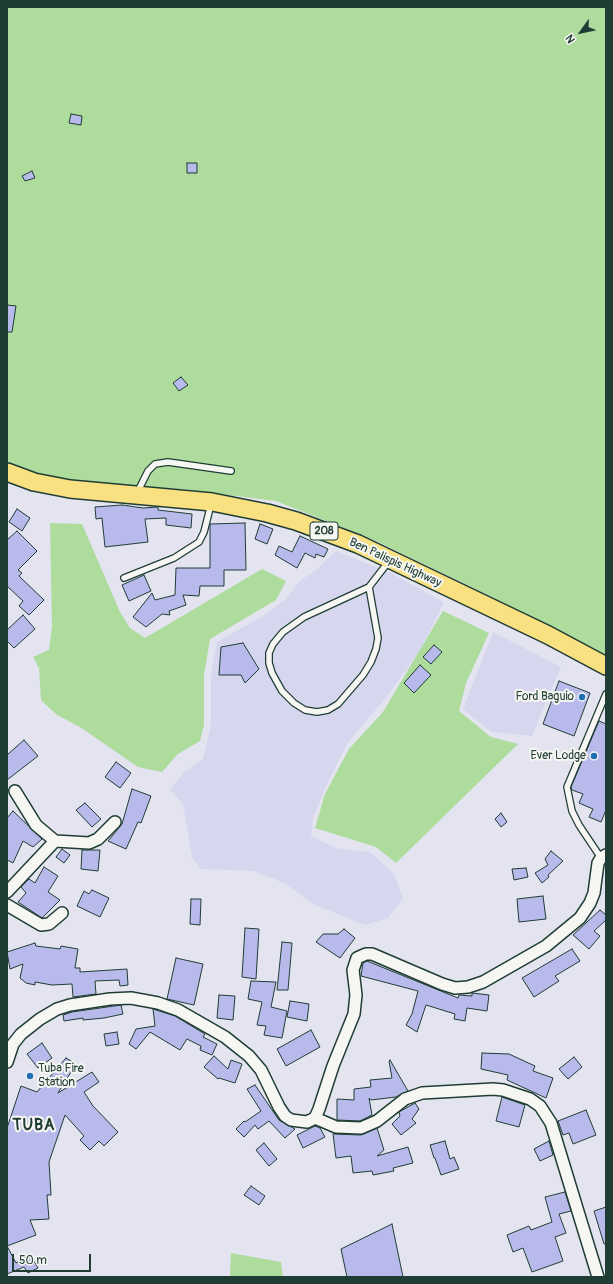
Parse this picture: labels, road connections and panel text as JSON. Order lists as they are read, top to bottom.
{
  "streets": {
    "main road": ["208", "Ben Palispis Highway"]
  },
  "districts": ["TUBA"],
  "places": ["Ford Baguio", "Ever Lodge", "Tuba Fire Station"],
  "scale_bar": "50 m",
  "north": "bottom left"
}
